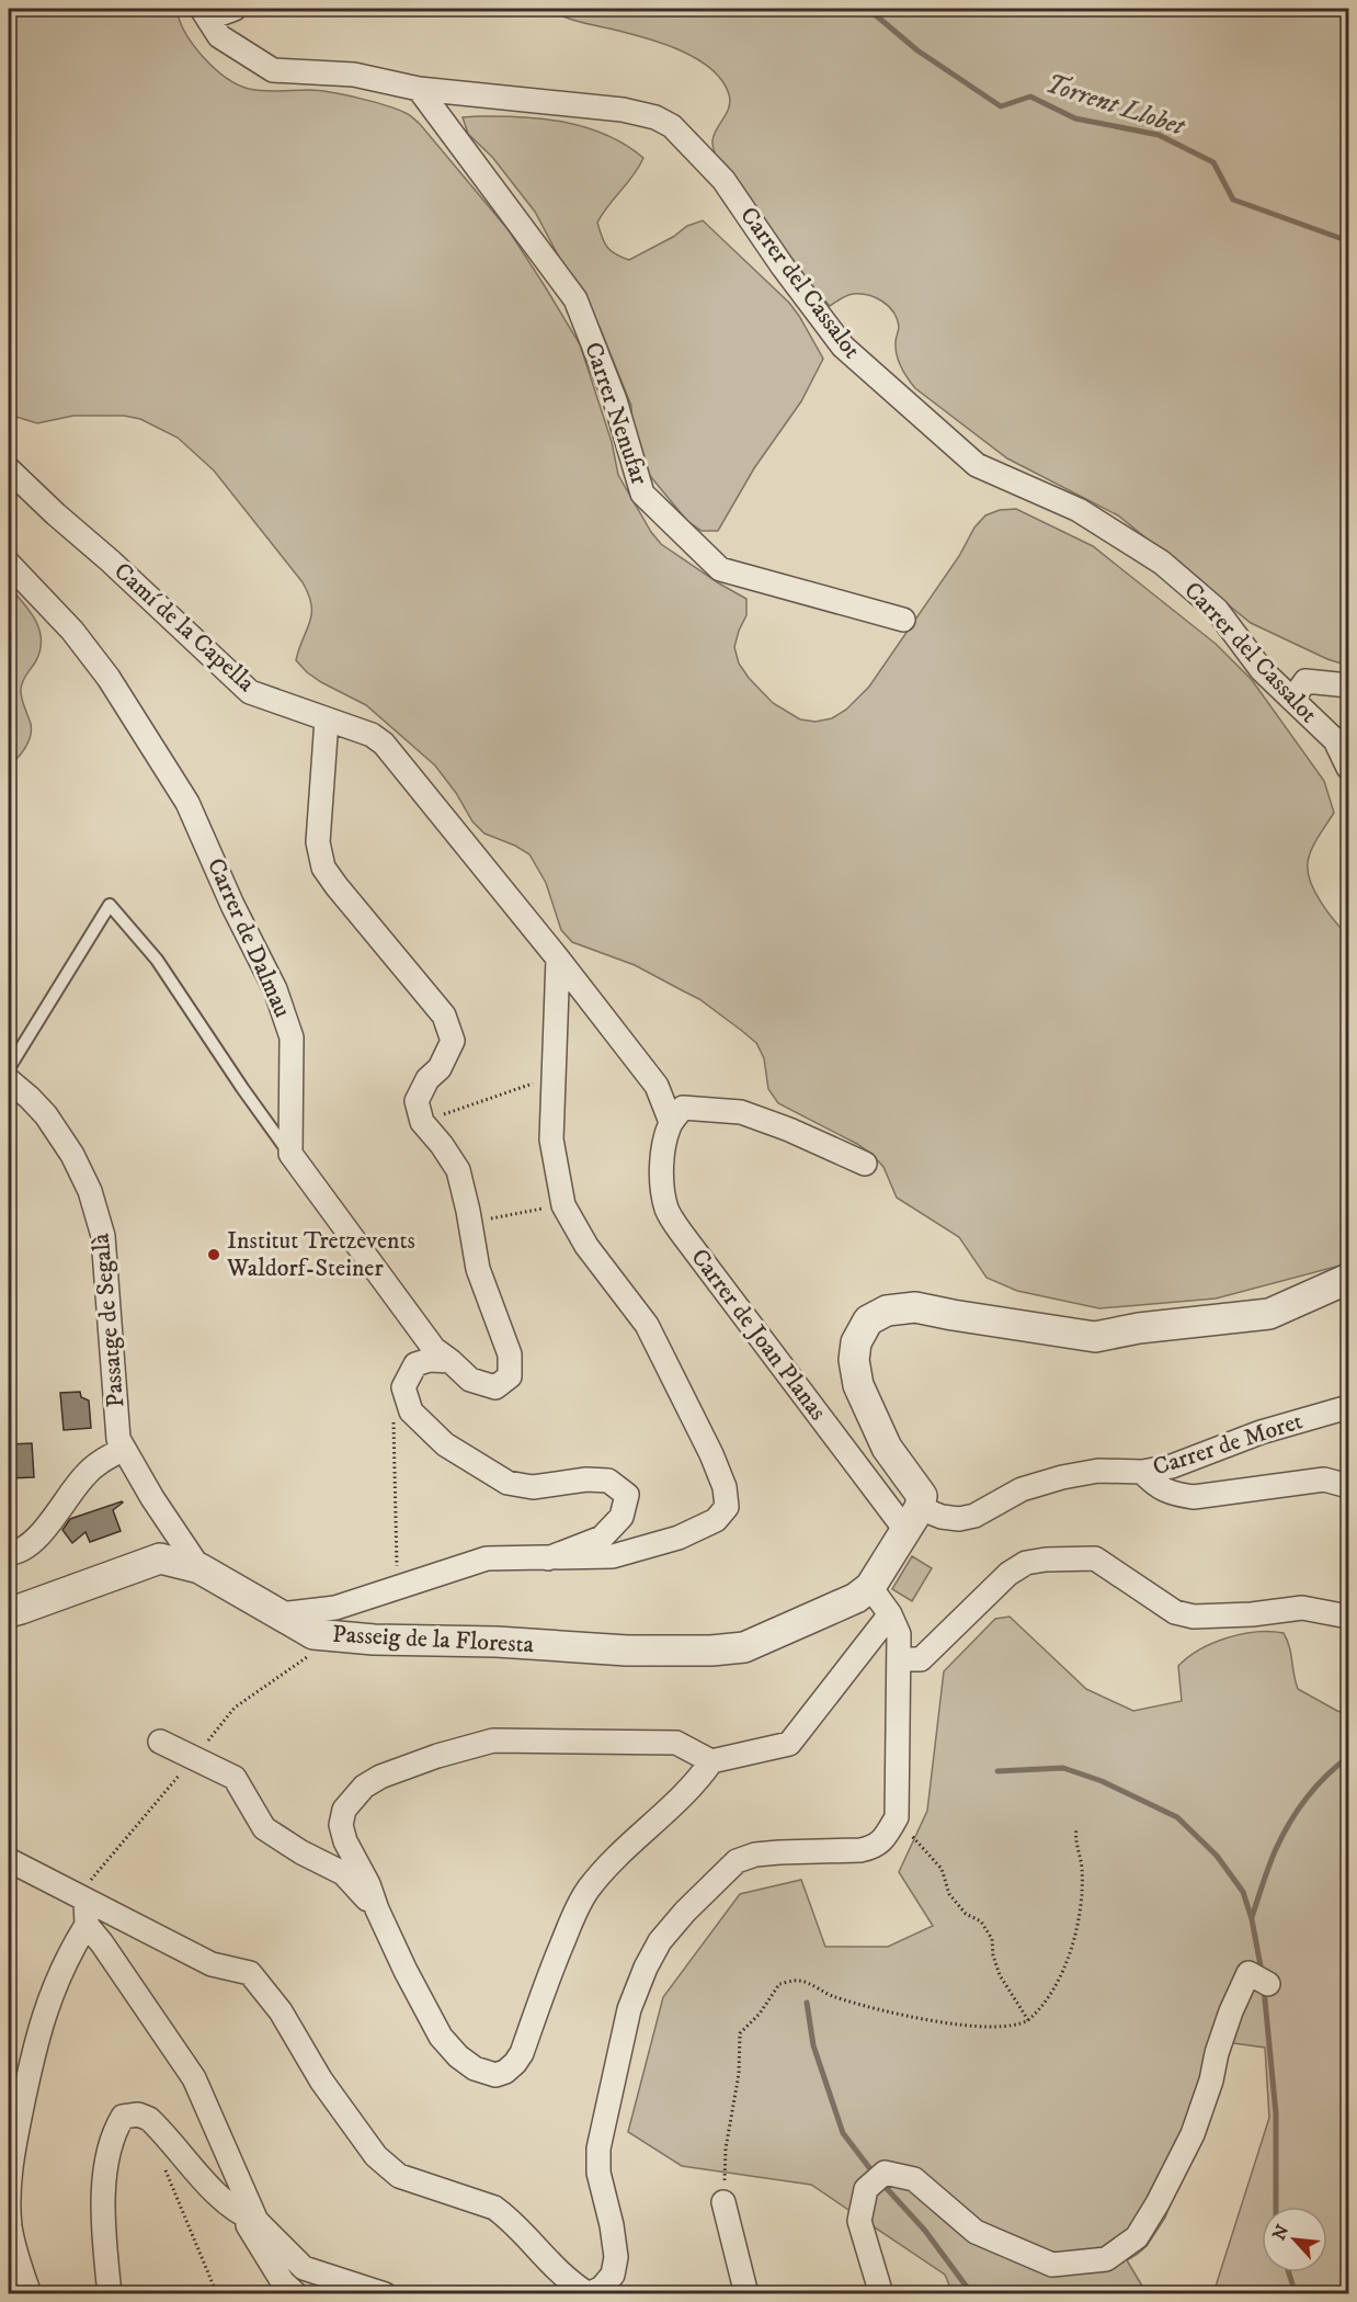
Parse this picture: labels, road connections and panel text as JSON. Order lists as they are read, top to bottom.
{
  "streets": {
    "street": [
      "Carrer del Cassalot",
      "Carrer Nenufar",
      "Camí de la Capella",
      "Carrer de Dalmau",
      "Passatge de Segalà",
      "Carrer de Joan Planas",
      "Carrer de Moret",
      "Passeig de la Floresta"
    ]
  },
  "crossings": [
    ["Carrer del Cassalot", "Carrer Nenufar"],
    ["Camí de la Capella", "Carrer de Joan Planas"],
    ["Passatge de Segalà", "Passeig de la Floresta"],
    ["Carrer de Joan Planas", "Carrer de Moret"]
  ],
  "water": ["Torrent Llobet"],
  "places": ["Institut Tretzevents Waldorf-Steiner"],
  "north": "top left"
}
